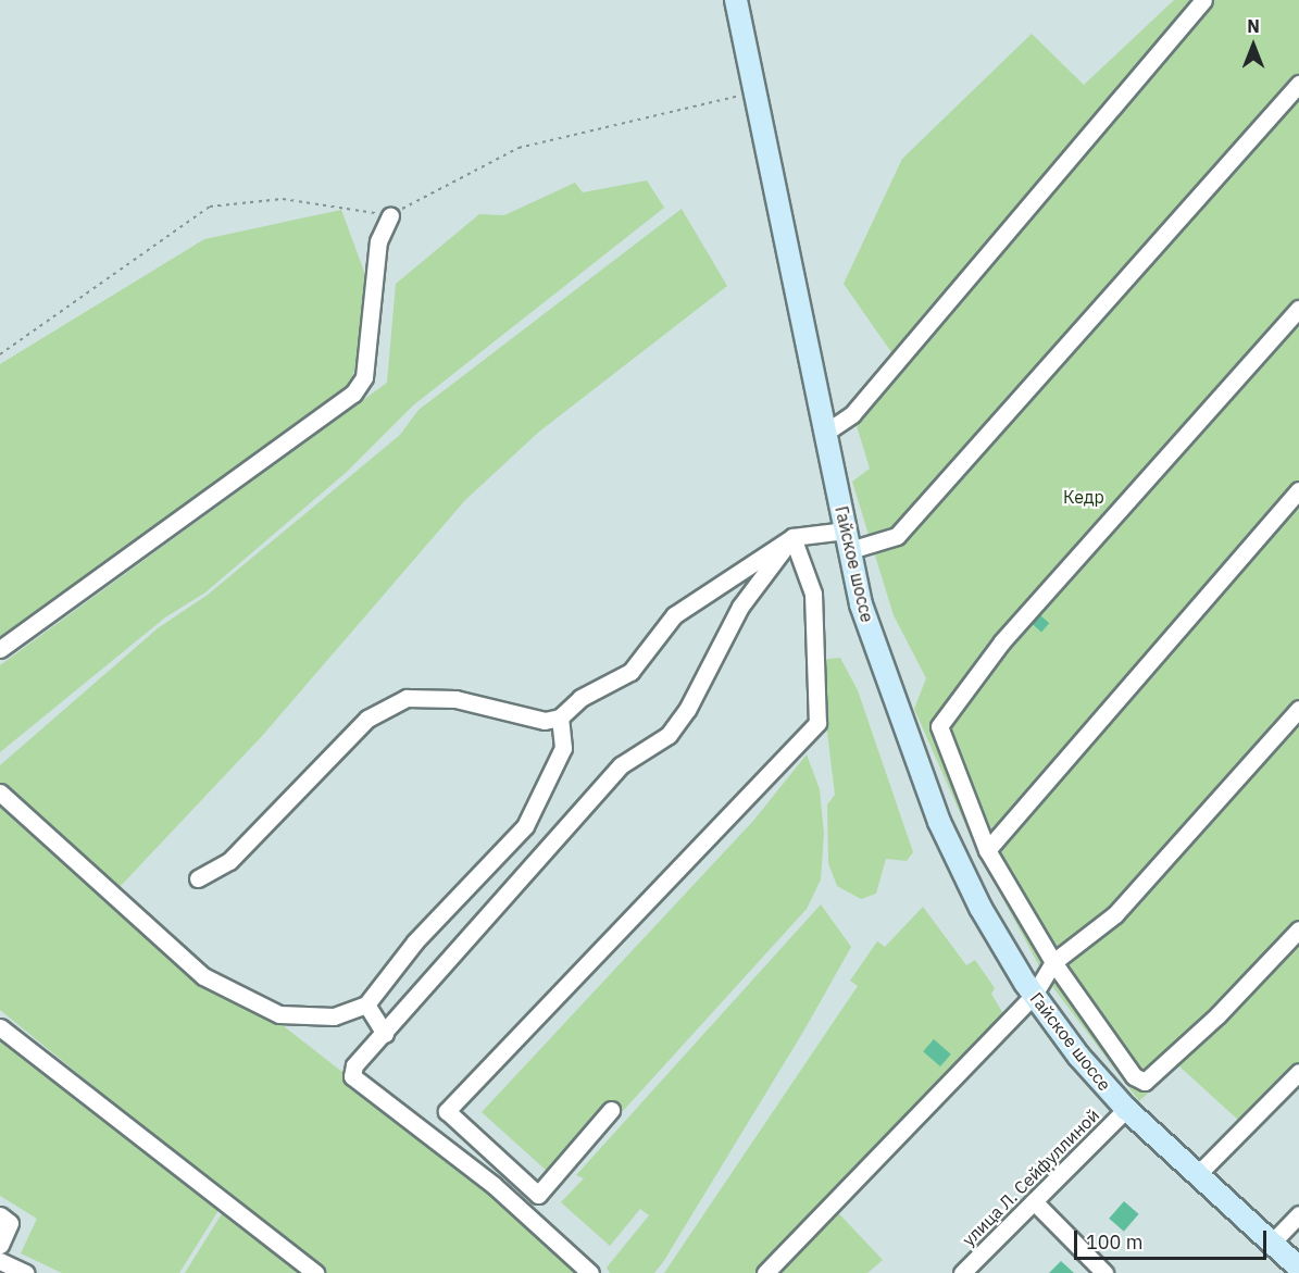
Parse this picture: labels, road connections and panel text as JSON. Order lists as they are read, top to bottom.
{
  "streets": {
    "main road": ["Гайское шоссе"],
    "street": ["улица Л. Сейфуллиной"]
  },
  "crossings": [
    ["Гайское шоссе", "улица Л. Сейфуллиной"]
  ],
  "parks": ["Кедр"],
  "scale_bar": "100 m",
  "north": "top"
}
